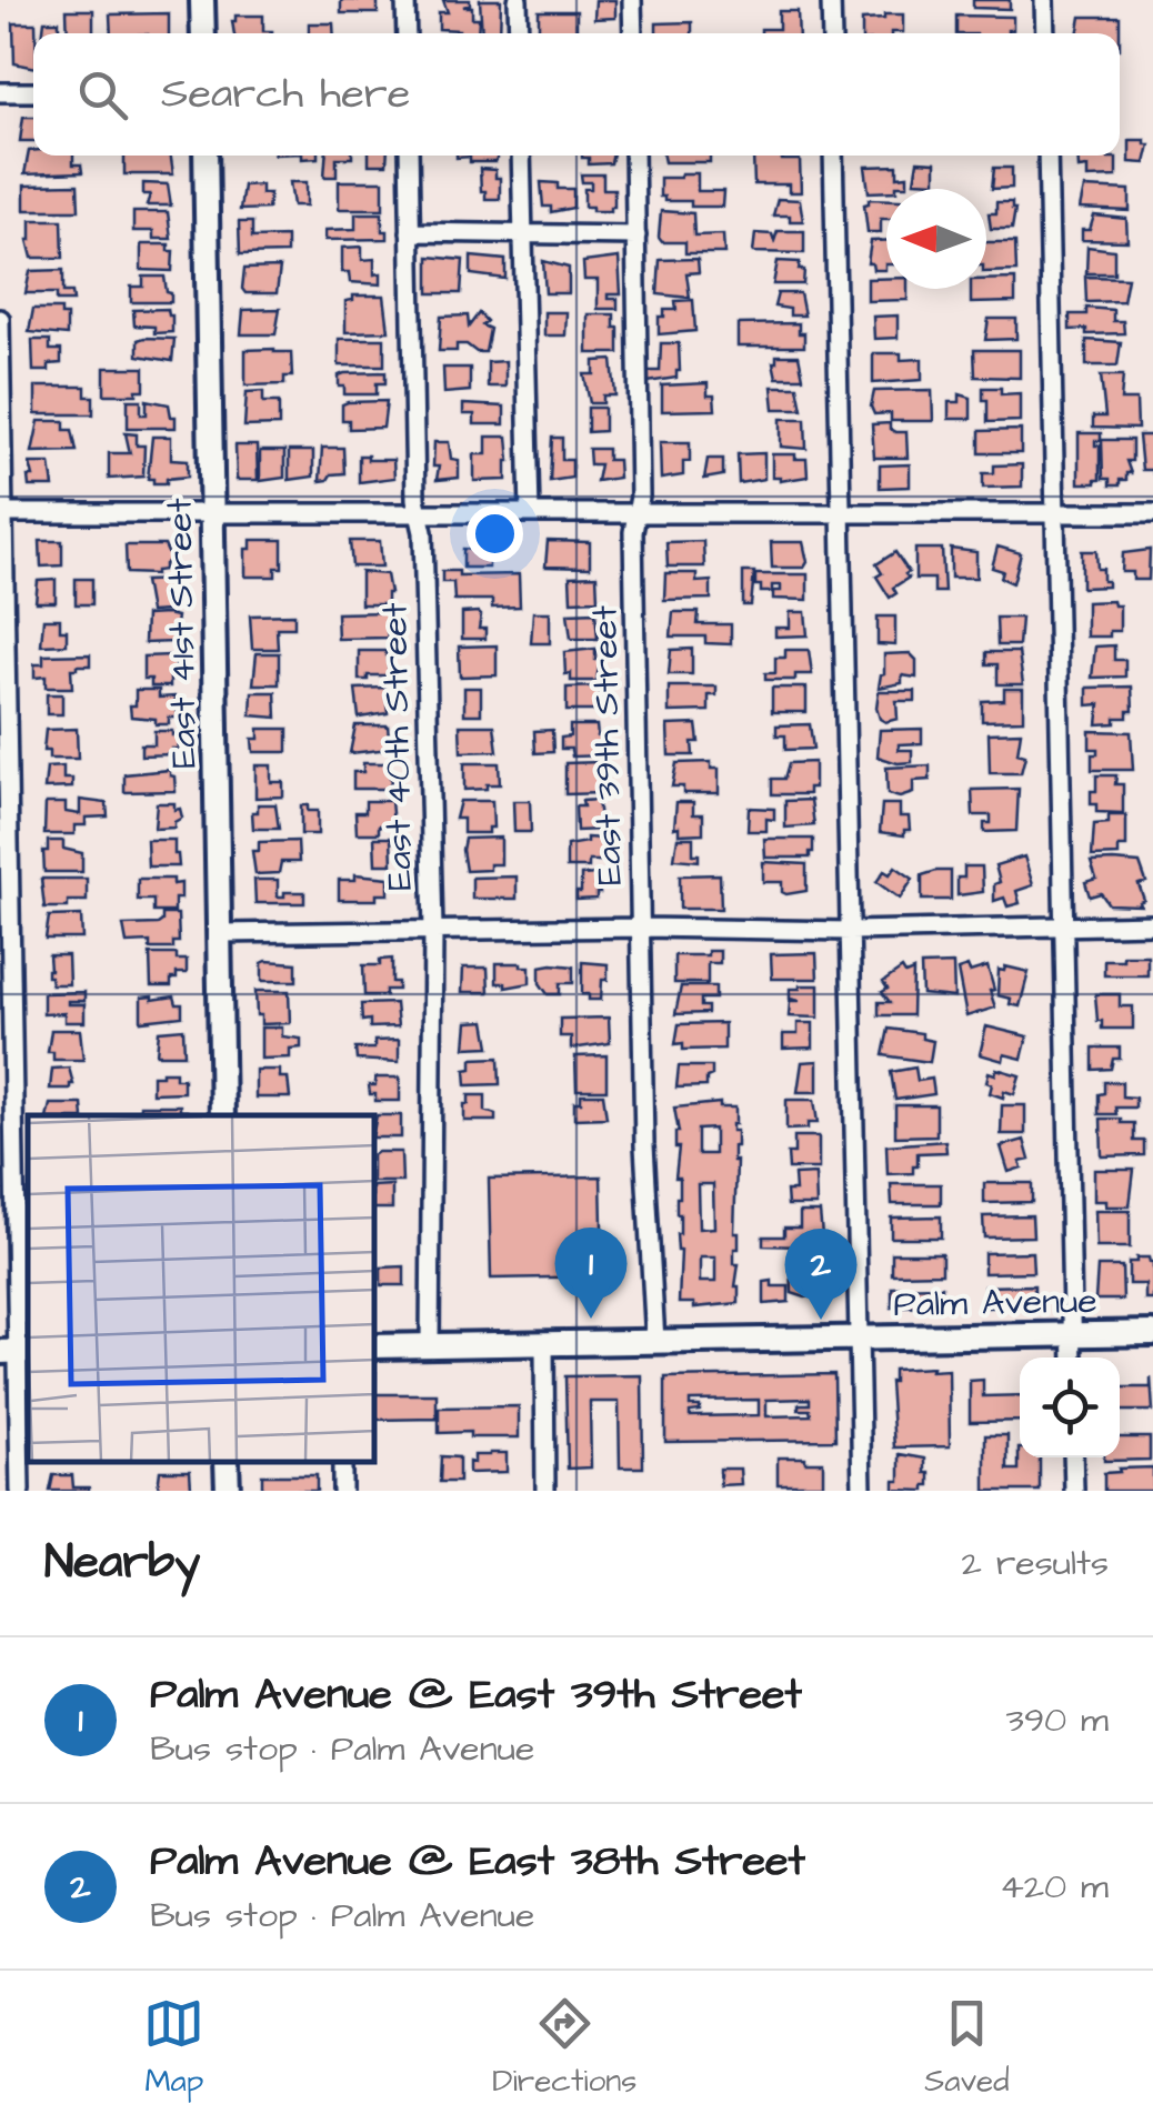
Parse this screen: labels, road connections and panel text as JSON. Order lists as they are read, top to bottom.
{
  "streets": {
    "street": [
      "East 41st Street",
      "East 39th Street",
      "East 40th Street",
      "Palm Avenue"
    ]
  },
  "crossings": [
    ["East 39th Street", "Palm Avenue"],
    ["East 40th Street", "Palm Avenue"]
  ],
  "north": "left",
  "page": {
    "search": "Search here",
    "pins": ["1", "2"],
    "heading": ["Nearby", "2 results"],
    "list": [
      {
        "mark": "1",
        "name": "Palm Avenue @ East 39th Street",
        "note": "Bus stop · Palm Avenue",
        "value": "390 m"
      },
      {
        "mark": "2",
        "name": "Palm Avenue @ East 38th Street",
        "note": "Bus stop · Palm Avenue",
        "value": "420 m"
      }
    ],
    "nav": ["Map", "Directions", "Saved"]
  }
}
